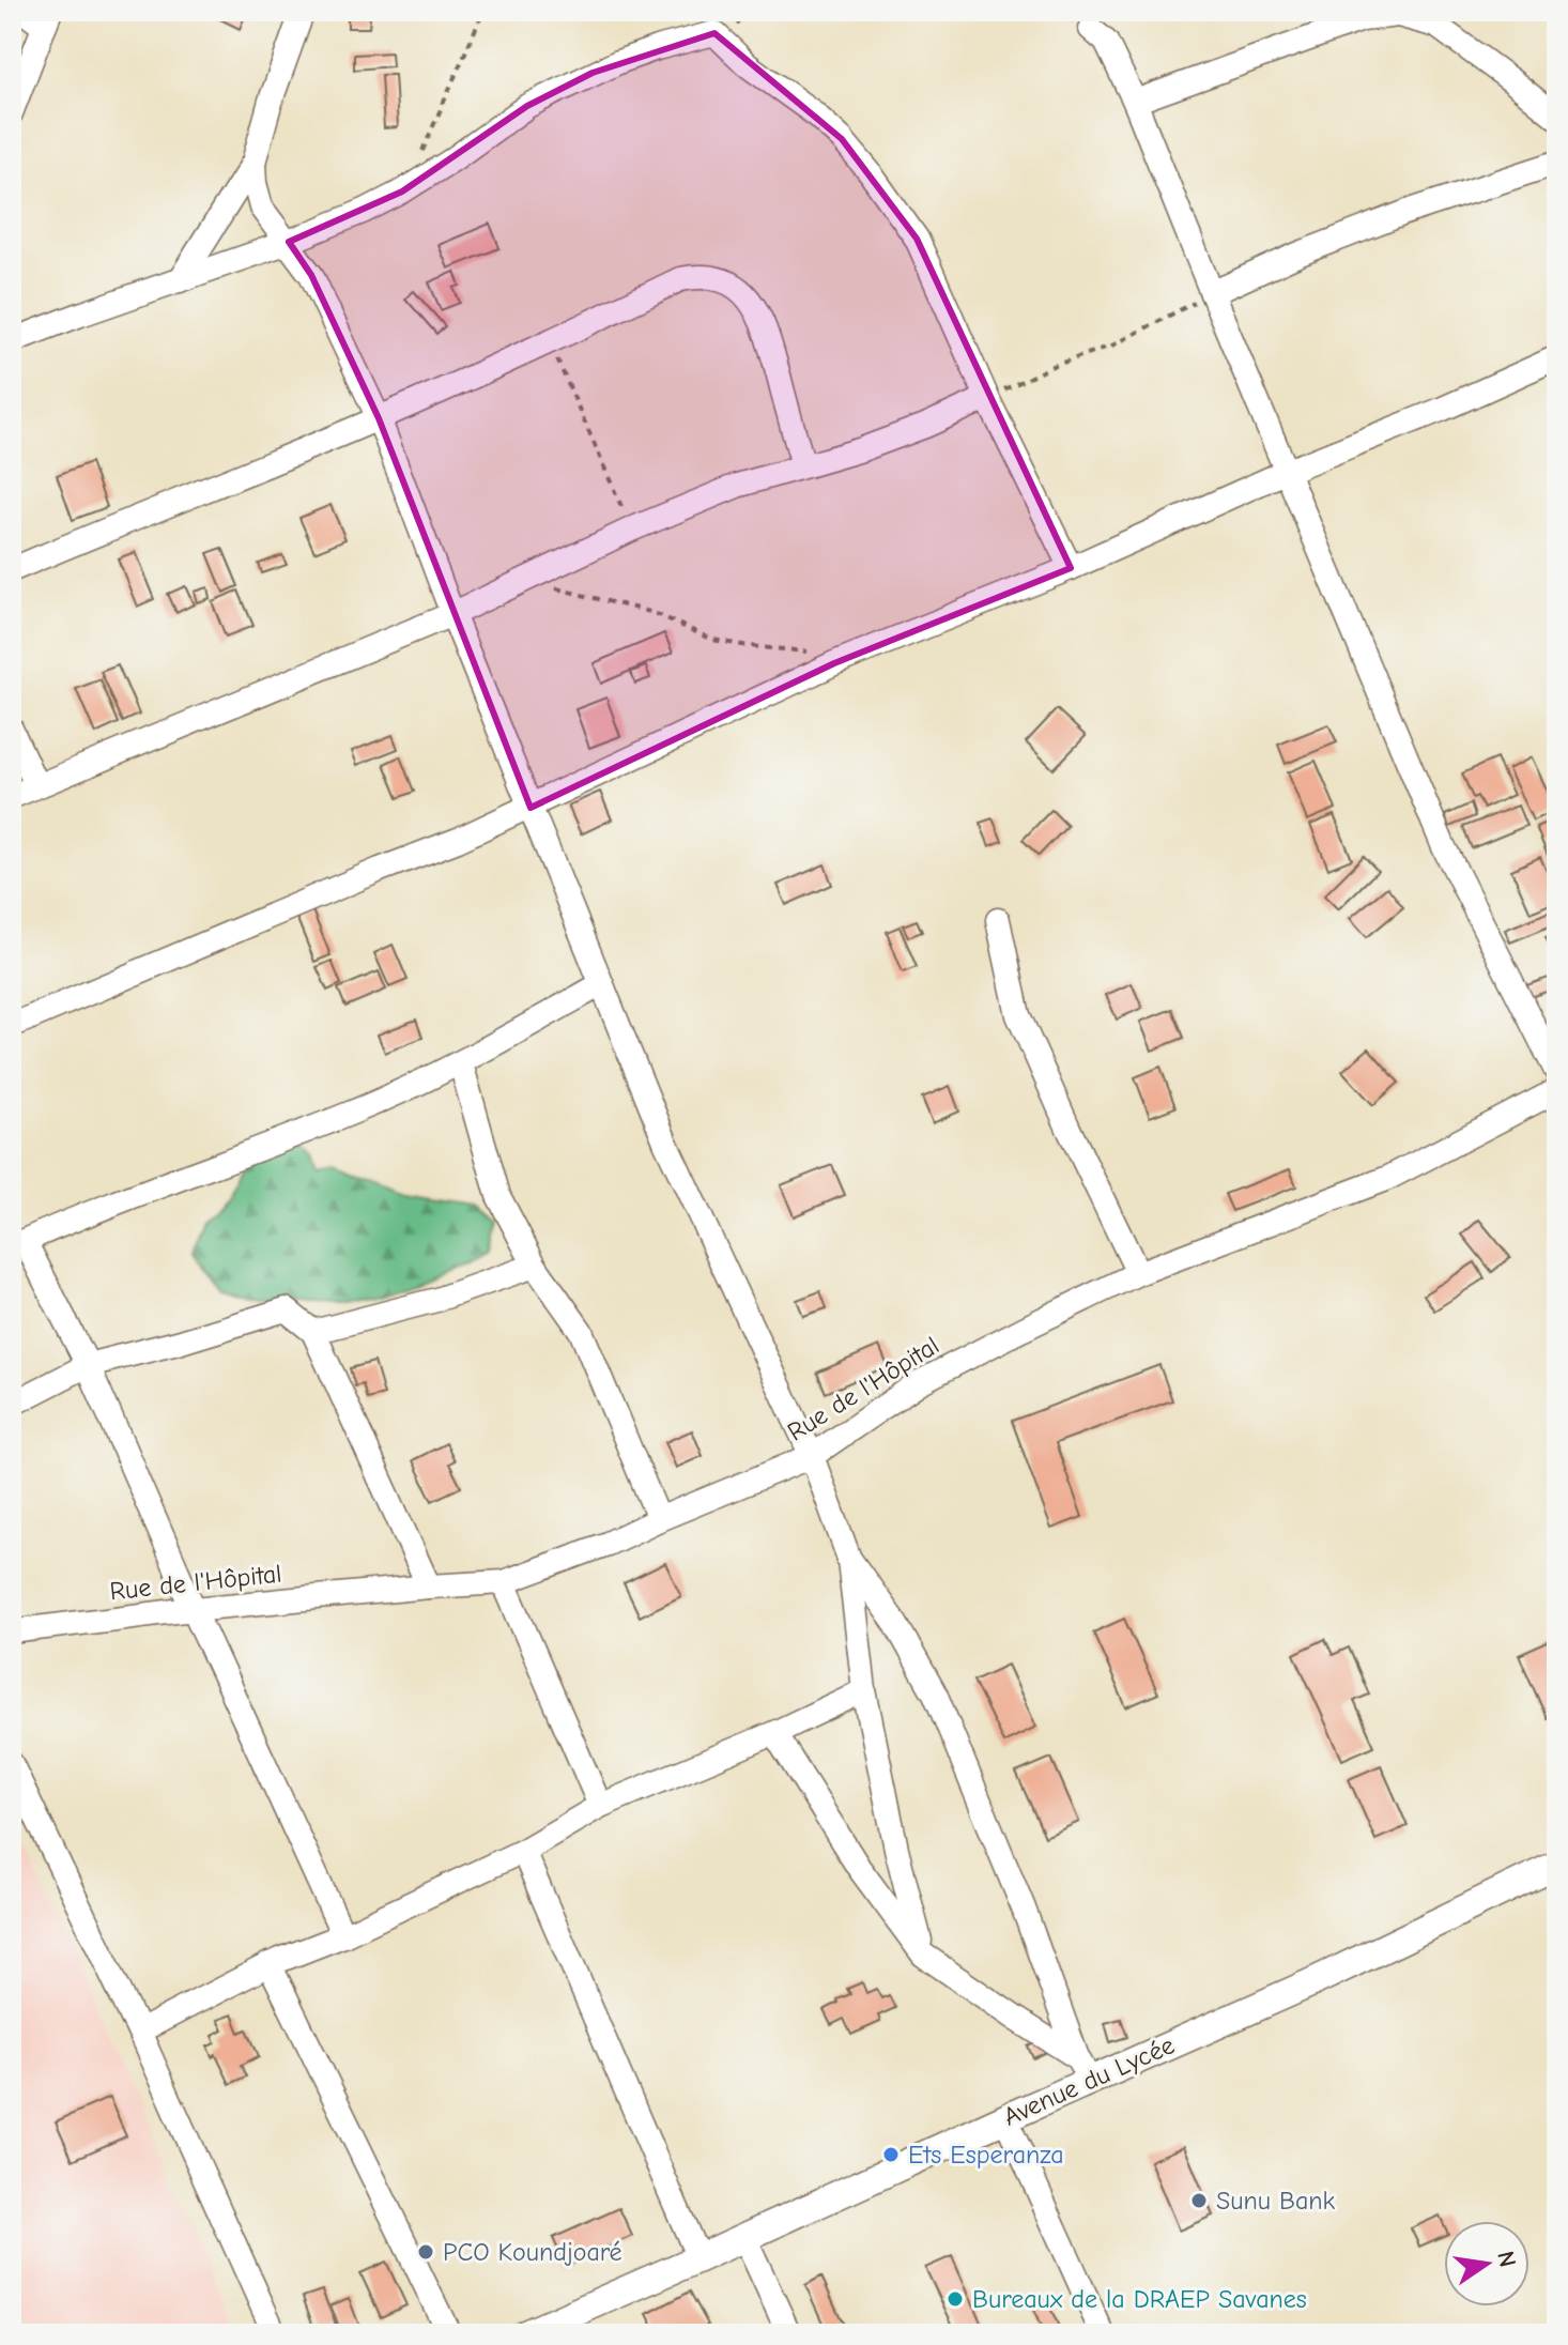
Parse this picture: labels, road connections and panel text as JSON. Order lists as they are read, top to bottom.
{
  "streets": {
    "main road": ["Avenue du Lycée"],
    "street": ["Rue de l'Hôpital"]
  },
  "places": [
    "Ets Esperanza",
    "Sunu Bank",
    "PCO Koundjoaré",
    "Bureaux de la DRAEP Savanes"
  ],
  "north": "right"
}
